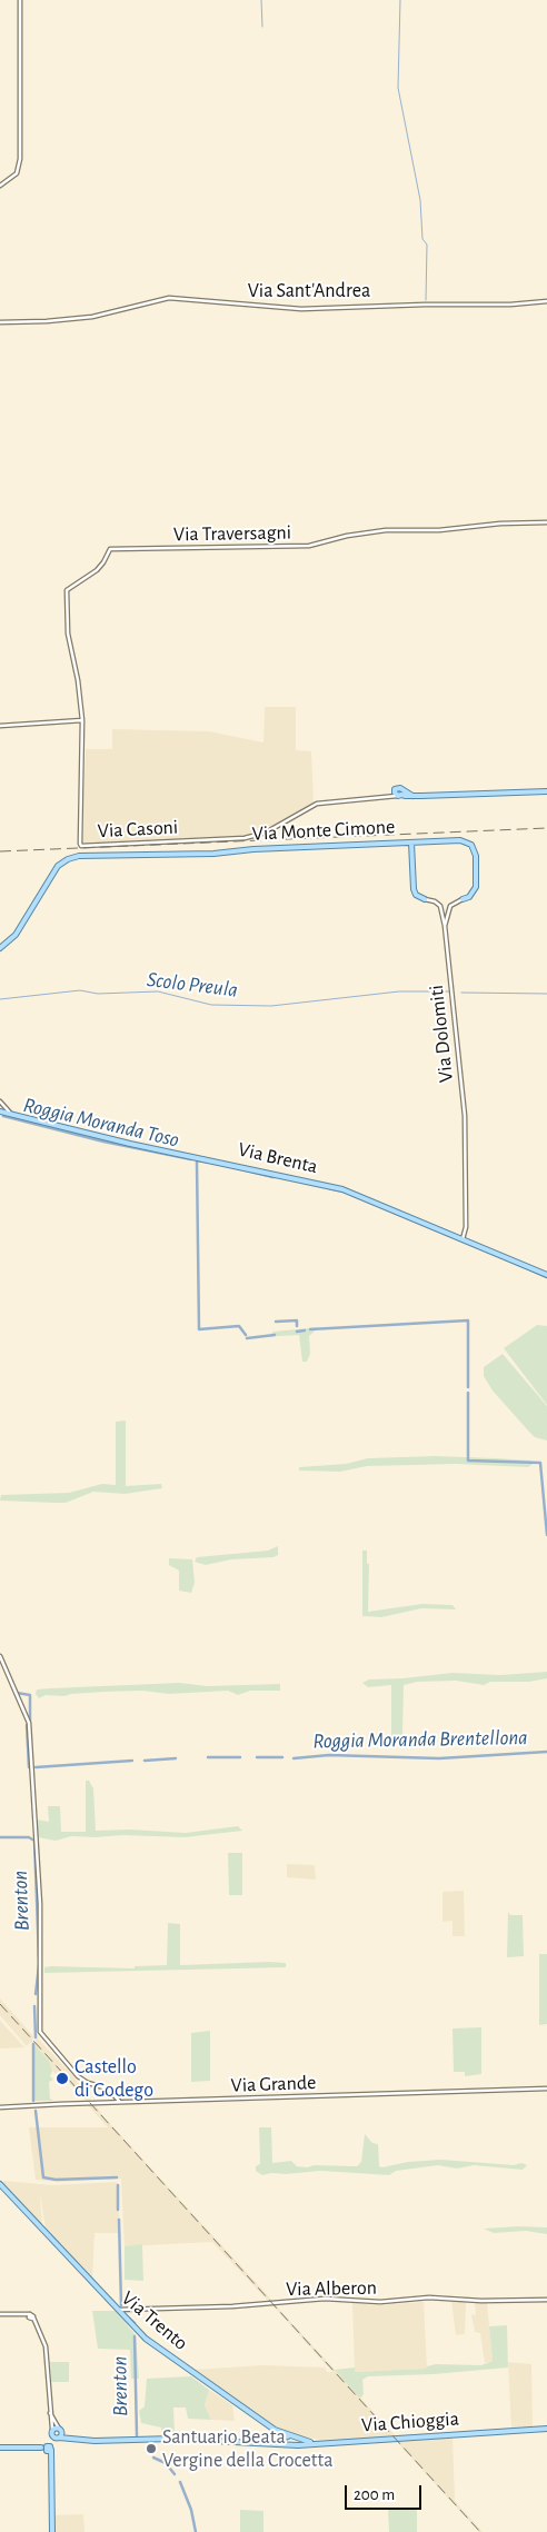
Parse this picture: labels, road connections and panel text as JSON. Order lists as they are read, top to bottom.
{
  "streets": {
    "main road": [
      "Via Monte Cimone",
      "Via Dolomiti",
      "Via Brenta",
      "Via Trento",
      "Via Chioggia"
    ],
    "street": [
      "Via Sant'Andrea",
      "Via Traversagni",
      "Via Casoni",
      "Via Grande",
      "Via Alberon"
    ]
  },
  "crossings": [
    ["Via Traversagni", "Via Casoni"],
    ["Via Monte Cimone", "Via Dolomiti"],
    ["Via Dolomiti", "Via Brenta"],
    ["Via Alberon", "Via Trento"],
    ["Via Trento", "Via Chioggia"]
  ],
  "water": [
    "Scolo Preula",
    "Roggia Moranda Toso",
    "Roggia Moranda Brentellona",
    "Brenton"
  ],
  "places": ["Castello di Godego", "Santuario Beata Vergine della Crocetta"],
  "scale_bar": "200 m"
}
